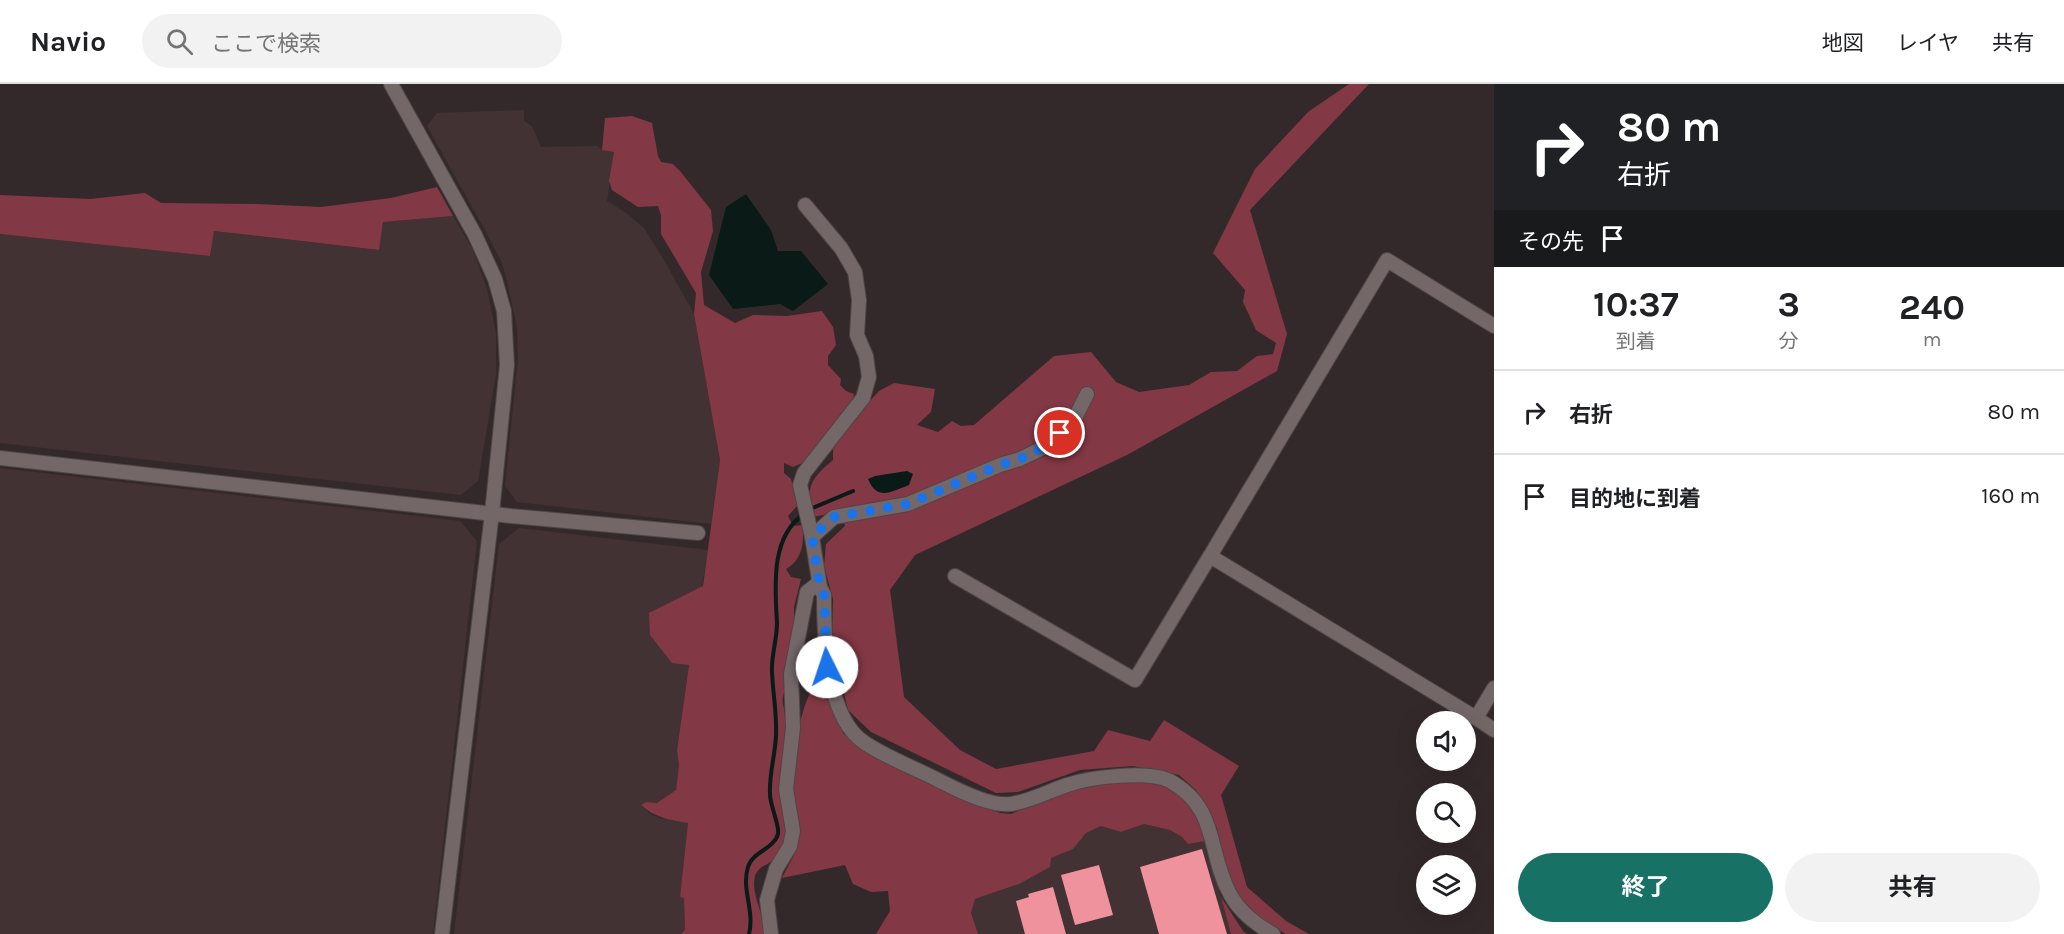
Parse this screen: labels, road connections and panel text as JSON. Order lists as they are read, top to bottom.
{
  "page": {
    "header": "Navio",
    "search": "ここで検索",
    "nav": ["地図", "レイヤ", "共有"],
    "turn": ["80 m", "右折"],
    "then": "その先",
    "eta": [
      "10:37",
      "到着",
      "3",
      "分",
      "240",
      "m"
    ],
    "list": [
      {
        "name": "右折",
        "value": "80 m"
      },
      {
        "name": "目的地に到着",
        "value": "160 m"
      }
    ],
    "buttons": ["終了", "共有"]
  }
}
